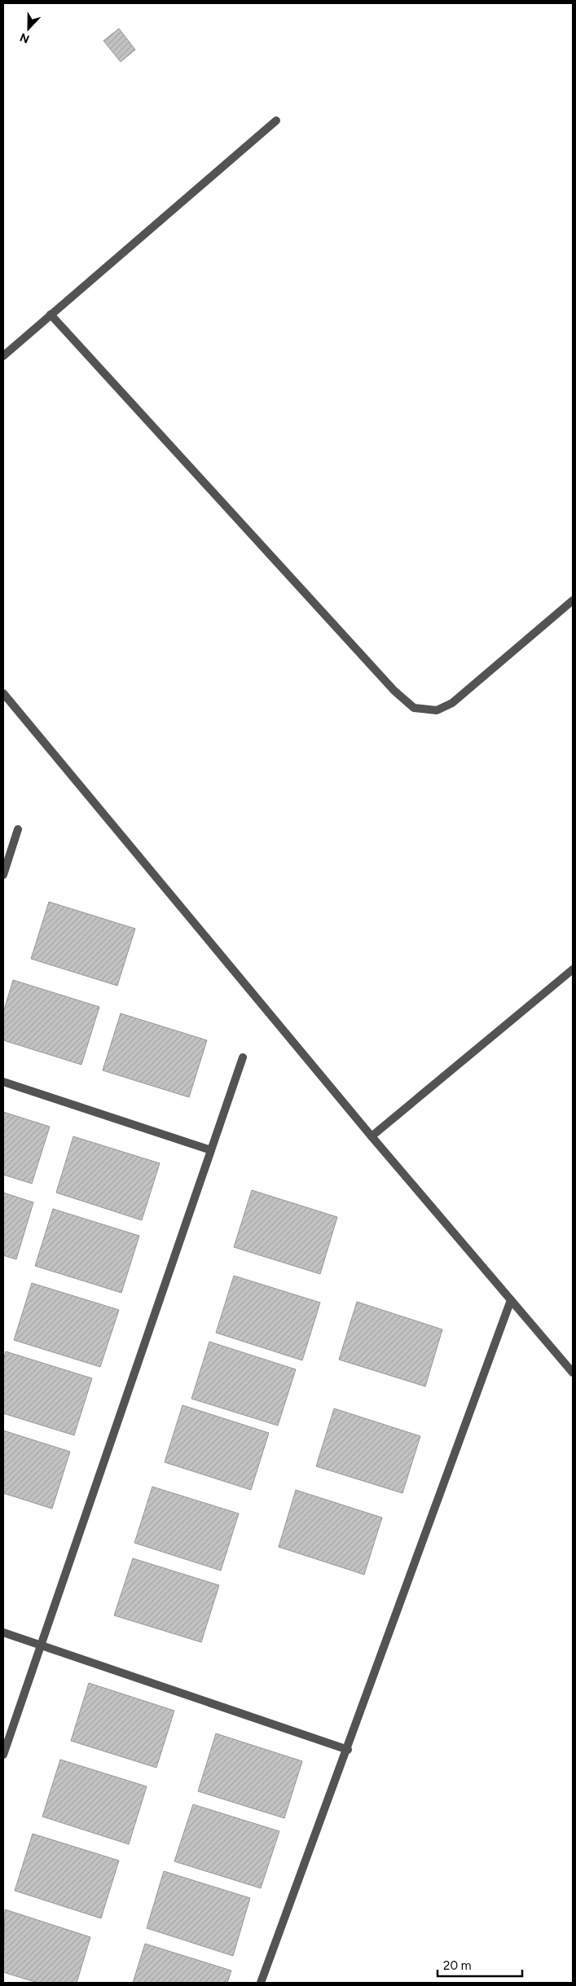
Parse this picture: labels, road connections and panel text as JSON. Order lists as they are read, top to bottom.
{
  "scale_bar": "20 m",
  "north": "bottom"
}
